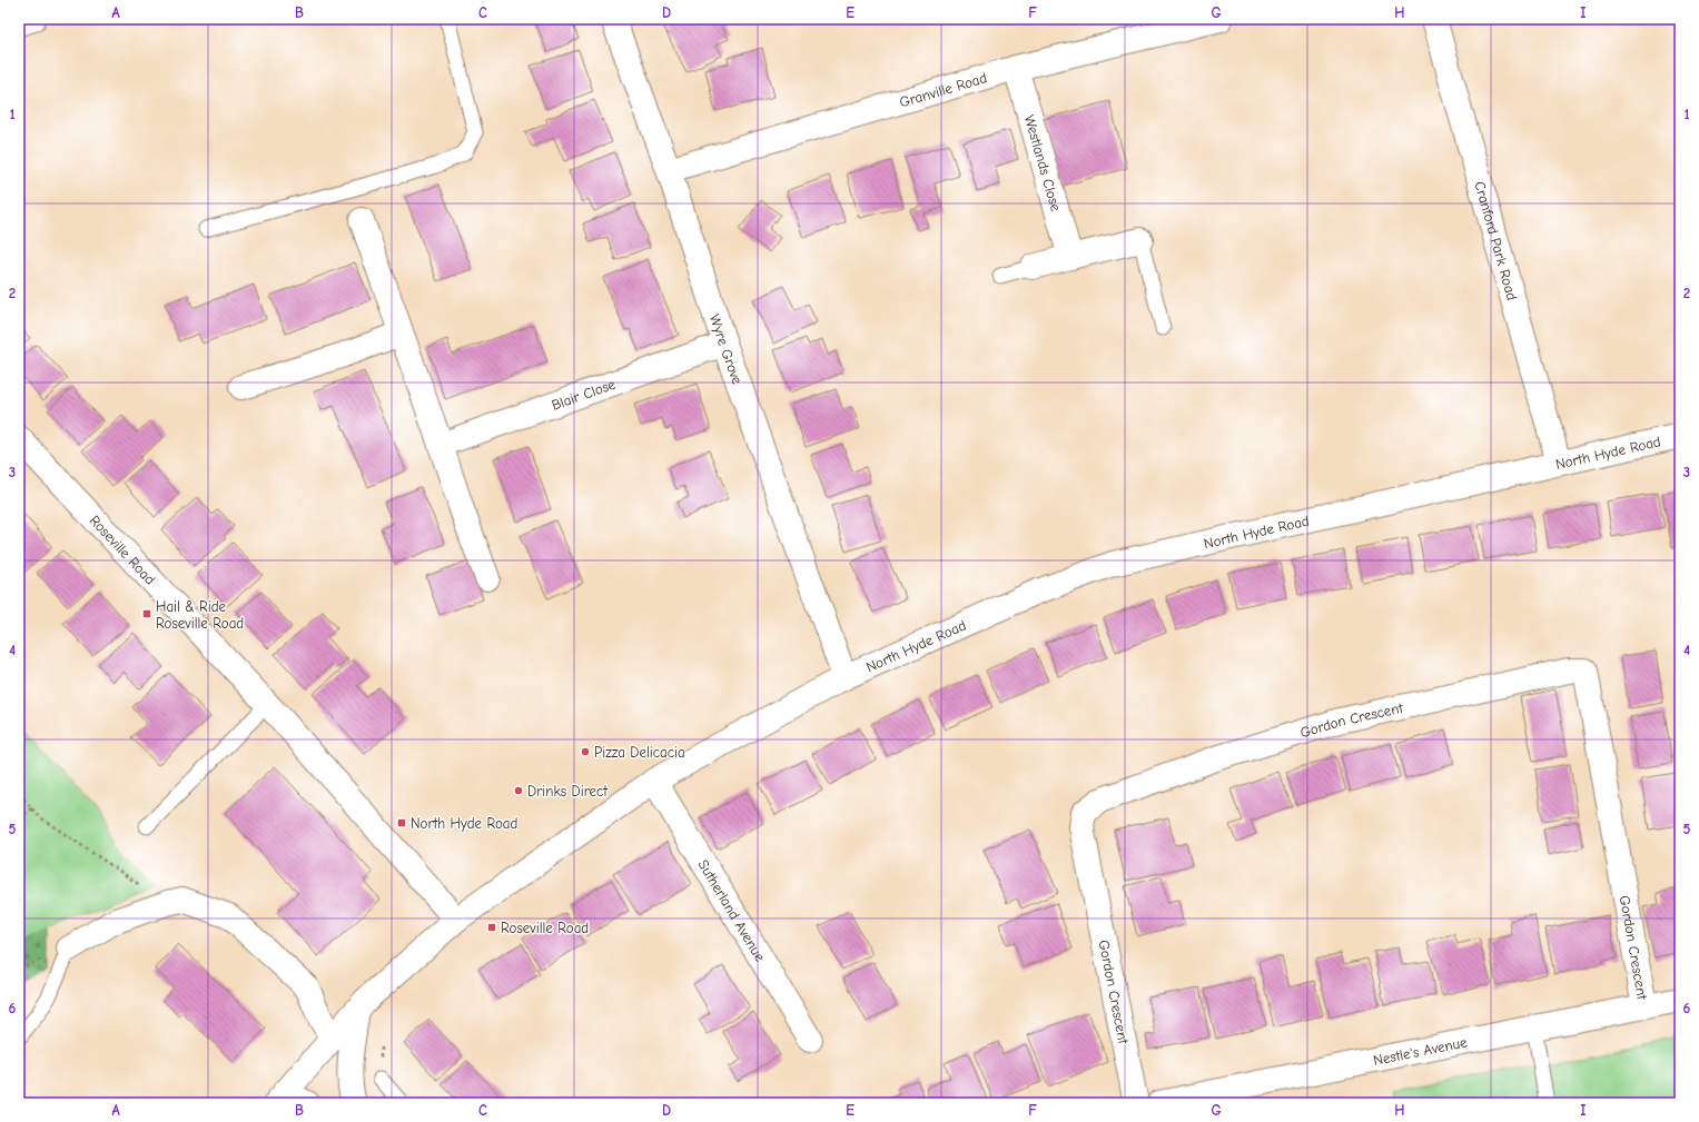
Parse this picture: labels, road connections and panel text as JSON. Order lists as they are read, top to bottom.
{
  "streets": {
    "street": [
      "Granville Road",
      "Westlands Close",
      "Cranford Park Road",
      "Wyre Grove",
      "Blair Close",
      "North Hyde Road",
      "Roseville Road",
      "Gordon Crescent",
      "Sutherland Avenue",
      "Nestle's Avenue"
    ]
  },
  "crossings": [
    ["Granville Road", "Westlands Close"],
    ["Granville Road", "Wyre Grove"],
    ["Cranford Park Road", "North Hyde Road"],
    ["Wyre Grove", "Blair Close"],
    ["Wyre Grove", "North Hyde Road"],
    ["North Hyde Road", "Roseville Road"],
    ["North Hyde Road", "Sutherland Avenue"],
    ["Gordon Crescent", "Nestle's Avenue"]
  ],
  "places": {
    "transit": ["Hail & Ride Roseville Road", "North Hyde Road", "Roseville Road"],
    "other": ["Pizza Delicacia", "Drinks Direct"]
  },
  "grid": {
    "columns": [
      "A",
      "B",
      "C",
      "D",
      "E",
      "F",
      "G",
      "H",
      "I"
    ],
    "rows": [
      "1",
      "2",
      "3",
      "4",
      "5",
      "6"
    ]
  }
}
